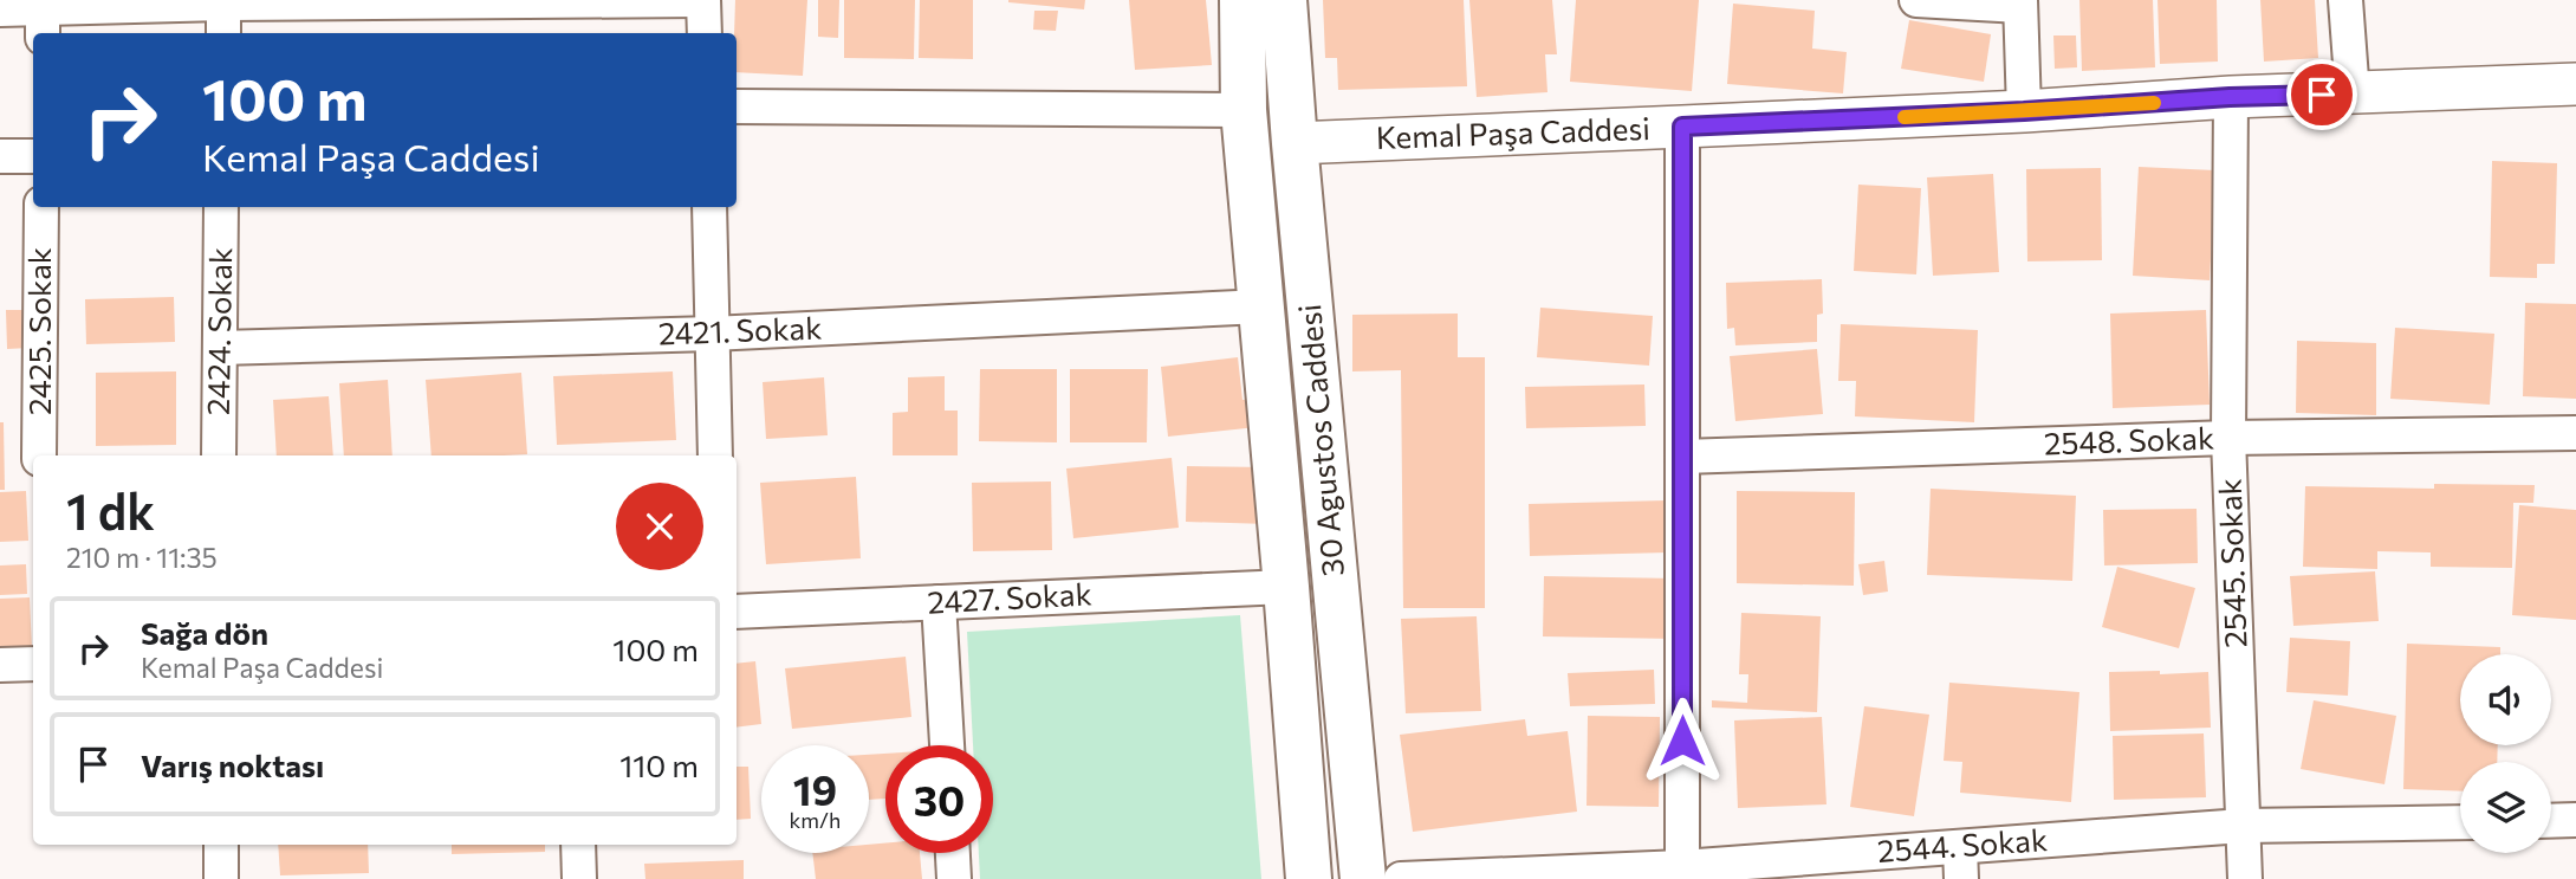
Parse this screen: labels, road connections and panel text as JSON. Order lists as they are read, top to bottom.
{
  "streets": {
    "main road": ["30 Agustos Caddesi"],
    "street": [
      "Kemal Paşa Caddesi",
      "2425. Sokak",
      "2424. Sokak",
      "2421. Sokak",
      "2548. Sokak",
      "2545. Sokak",
      "2427. Sokak",
      "2544. Sokak"
    ]
  },
  "crossings": [
    ["Kemal Paşa Caddesi", "30 Agustos Caddesi"],
    ["Kemal Paşa Caddesi", "2545. Sokak"],
    ["2424. Sokak", "2421. Sokak"],
    ["2421. Sokak", "30 Agustos Caddesi"],
    ["30 Agustos Caddesi", "2427. Sokak"],
    ["2548. Sokak", "2545. Sokak"],
    ["2545. Sokak", "2544. Sokak"]
  ],
  "page": {
    "turn": ["100 m", "Kemal Paşa Caddesi"],
    "heading": ["1 dk", "210 m · 11:35"],
    "list": [
      {
        "name": "Sağa dön",
        "note": "Kemal Paşa Caddesi",
        "value": "100 m"
      },
      {
        "name": "Varış noktası",
        "value": "110 m"
      }
    ],
    "speed": "19 km/h",
    "limit": "30"
  }
}
